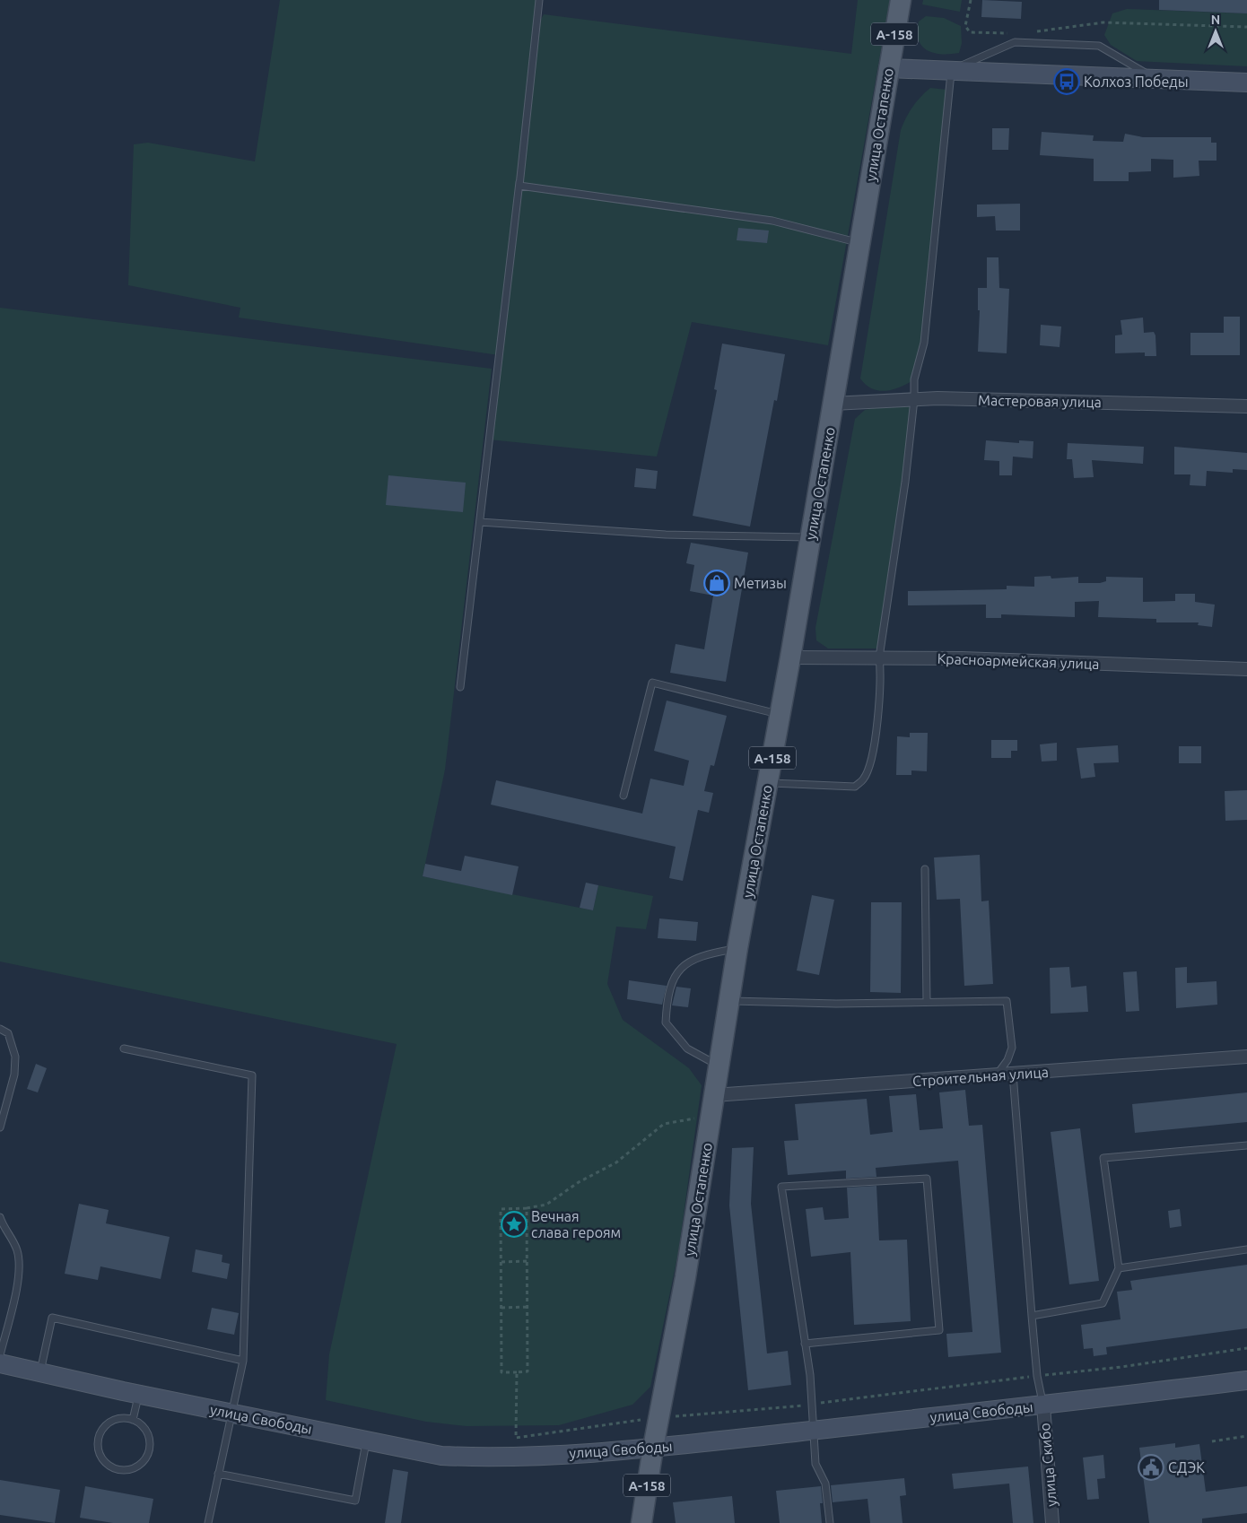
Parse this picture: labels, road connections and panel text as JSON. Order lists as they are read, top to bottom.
{
  "streets": {
    "main road": ["А-158", "улица Остапенко"],
    "street": [
      "Мастеровая улица",
      "Красноармейская улица",
      "Строительная улица",
      "улица Свободы",
      "улица Скибо"
    ]
  },
  "crossings": [
    ["улица Остапенко", "Мастеровая улица"],
    ["улица Остапенко", "Красноармейская улица"],
    ["улица Остапенко", "Строительная улица"],
    ["улица Остапенко", "улица Свободы"],
    ["улица Свободы", "улица Скибо"]
  ],
  "places": {
    "bus stop": ["Колхоз Победы"],
    "shop": ["Метизы"],
    "place": ["Вечная слава героям"],
    "public building": ["СДЭК"]
  },
  "north": "top"
}
